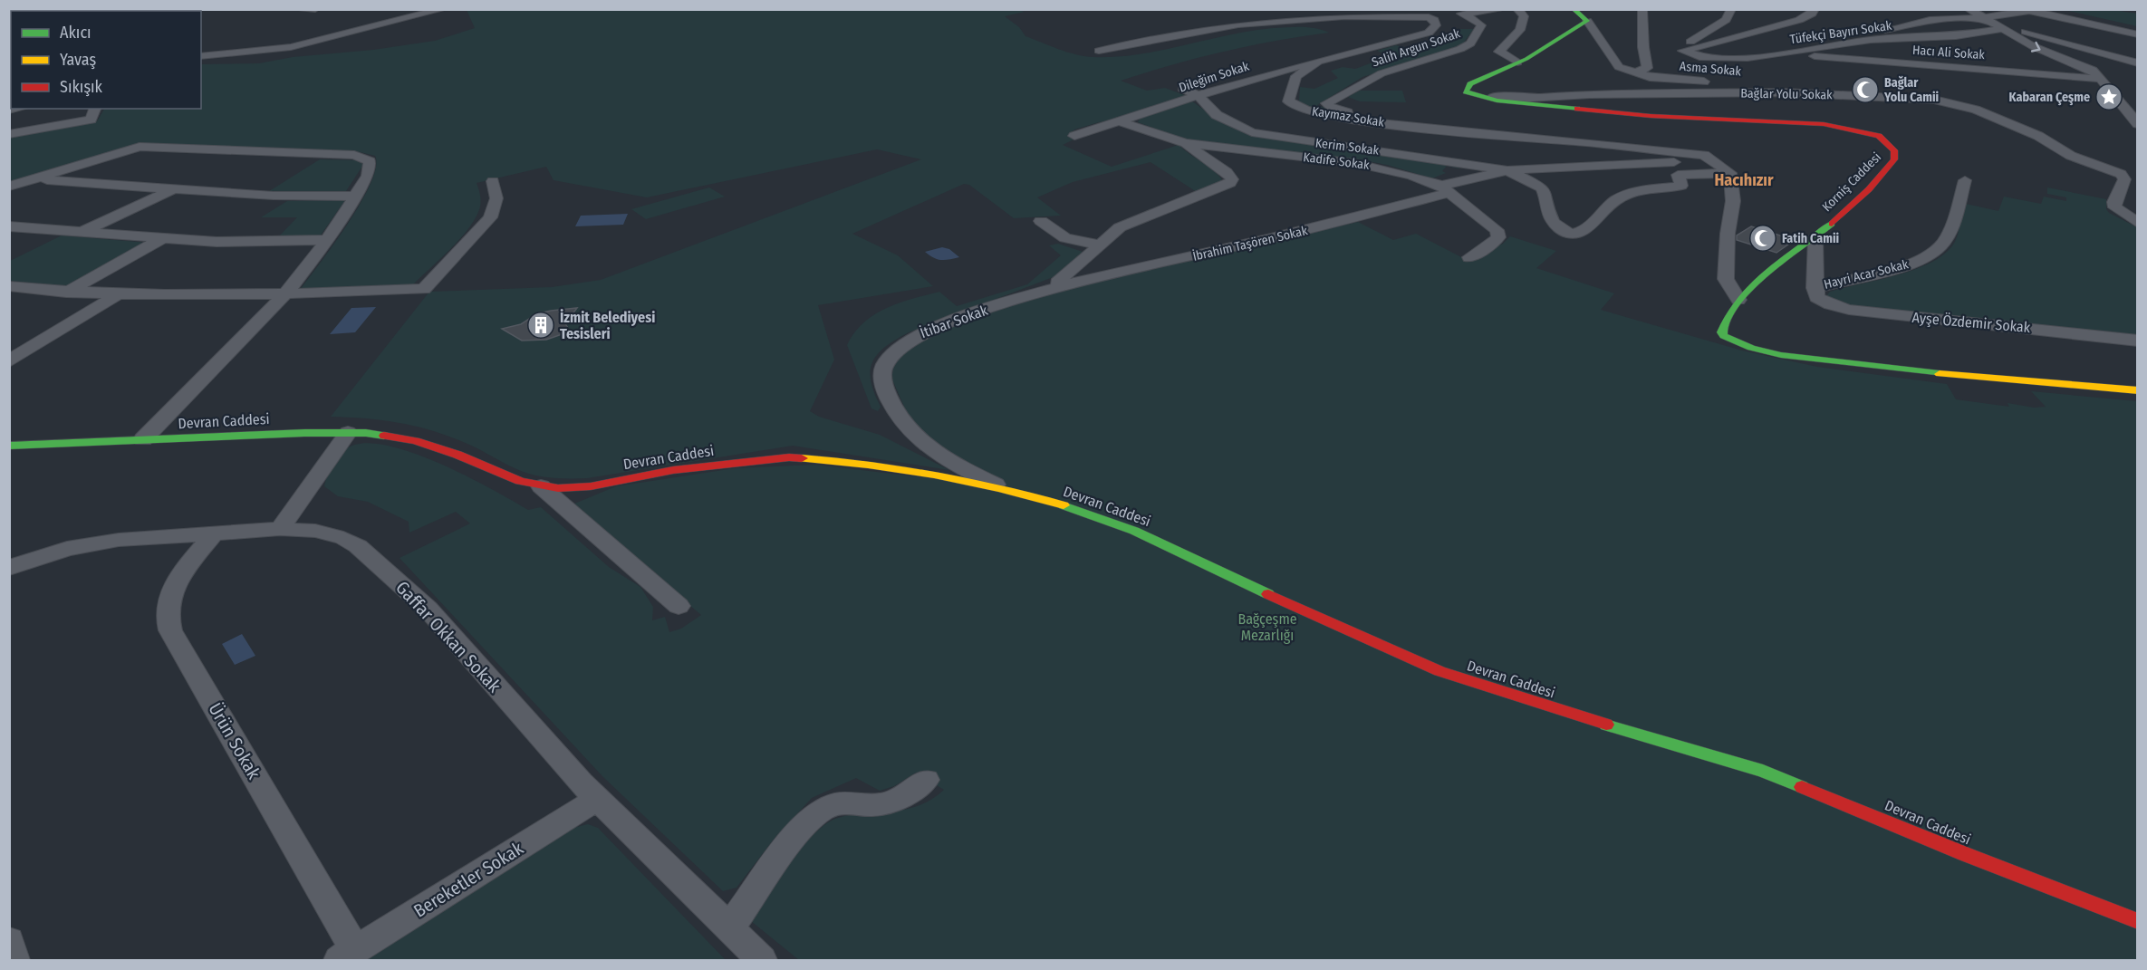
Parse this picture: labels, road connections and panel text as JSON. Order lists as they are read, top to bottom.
{
  "streets": {
    "main road": ["Korniş Caddesi", "Devran Caddesi"],
    "street": [
      "Tüfekçi Bayırı Sokak",
      "Salih Argun Sokak",
      "Hacı Ali Sokak",
      "Asma Sokak",
      "Dileğim Sokak",
      "Bağlar Yolu Sokak",
      "Kaymaz Sokak",
      "Kerim Sokak",
      "Kadife Sokak",
      "İbrahim Taşören Sokak",
      "Hayri Acar Sokak",
      "İtibar Sokak",
      "Ayşe Özdemir Sokak",
      "Gaffar Okkan Sokak",
      "Ürün Sokak",
      "Bereketler Sokak"
    ]
  },
  "crossings": [
    ["Tüfekçi Bayırı Sokak", "Hacı Ali Sokak"],
    ["Salih Argun Sokak", "Kaymaz Sokak"],
    ["Asma Sokak", "Bağlar Yolu Sokak"],
    ["Dileğim Sokak", "Kaymaz Sokak"],
    ["Dileğim Sokak", "Kerim Sokak"],
    ["Dileğim Sokak", "Kadife Sokak"],
    ["Bağlar Yolu Sokak", "Korniş Caddesi"],
    ["Kerim Sokak", "İbrahim Taşören Sokak"],
    ["Kadife Sokak", "İbrahim Taşören Sokak"],
    ["İbrahim Taşören Sokak", "İtibar Sokak"],
    ["Hayri Acar Sokak", "Ayşe Özdemir Sokak"],
    ["İtibar Sokak", "Devran Caddesi"],
    ["Gaffar Okkan Sokak", "Ürün Sokak"],
    ["Gaffar Okkan Sokak", "Bereketler Sokak"],
    ["Ürün Sokak", "Bereketler Sokak"]
  ],
  "districts": ["Hacıhızır"],
  "parks": ["Bağçeşme Mezarlığı"],
  "places": {
    "mosque": ["Bağlar Yolu Camii", "Fatih Camii"],
    "place": ["Kabaran Çeşme"],
    "building": ["İzmit Belediyesi Tesisleri"]
  },
  "legend": ["Akıcı", "Yavaş", "Sıkışık"]
}
